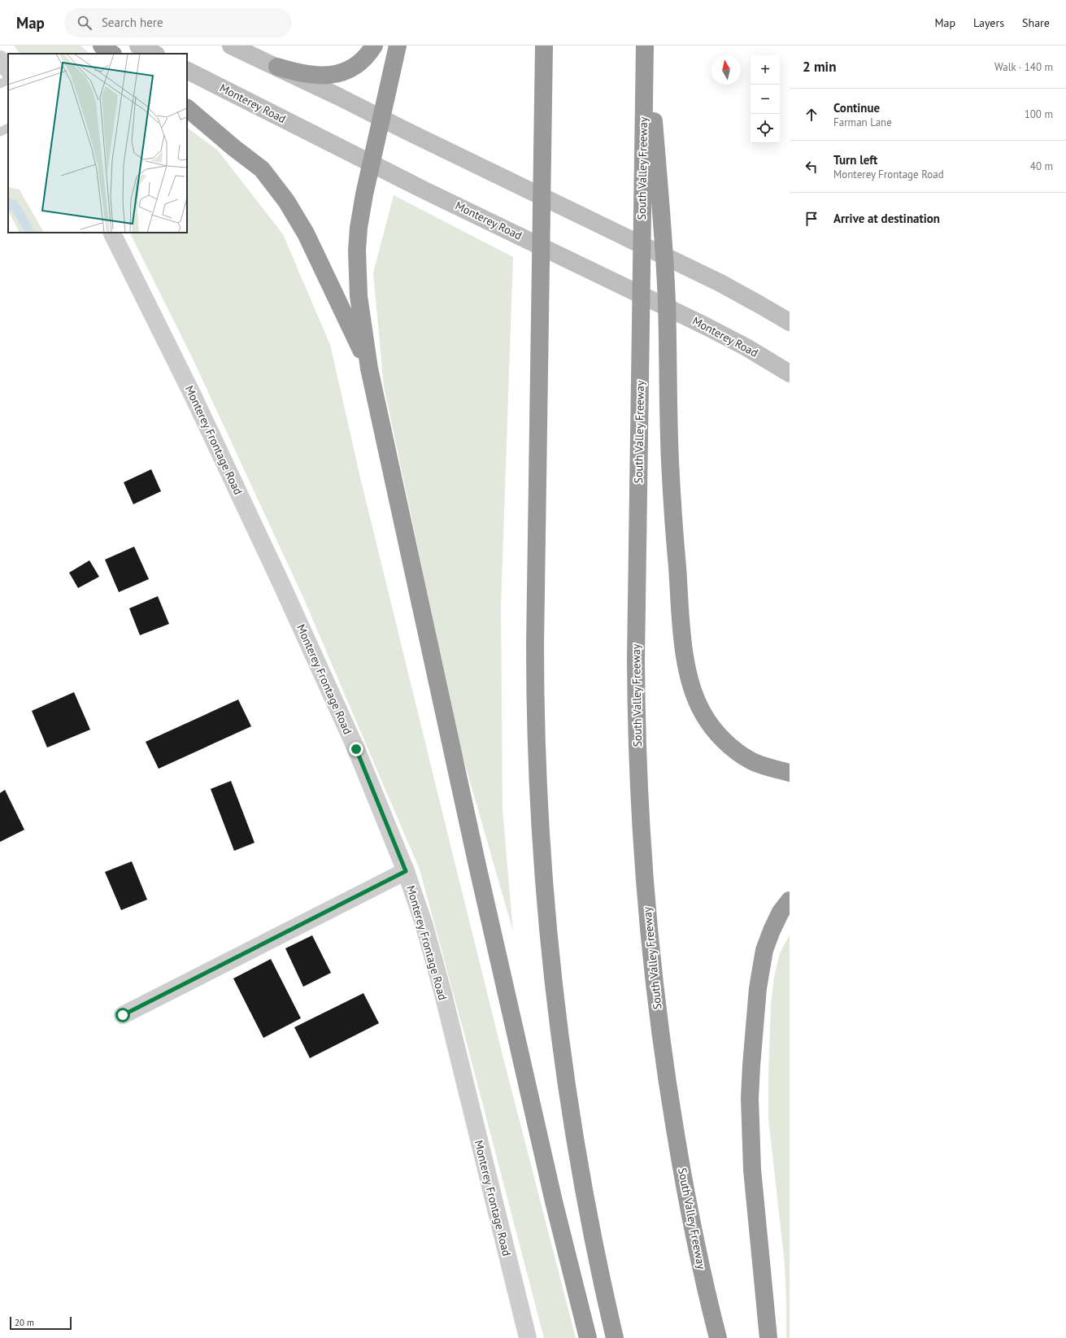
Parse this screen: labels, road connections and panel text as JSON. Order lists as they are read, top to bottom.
{
  "streets": {
    "highway": ["South Valley Freeway"],
    "main road": ["Monterey Road"],
    "street": ["Monterey Frontage Road"]
  },
  "scale_bar": "20 m",
  "north": "top",
  "page": {
    "header": "Map",
    "search": "Search here",
    "nav": ["Map", "Layers", "Share"],
    "heading": ["2 min", "Walk · 140 m"],
    "map_buttons": ["+", "−"],
    "list": [
      ["Continue", "Farman Lane", "100 m"],
      ["Turn left", "Monterey Frontage Road", "40 m"],
      "Arrive at destination"
    ],
    "scale": "20 m"
  }
}
